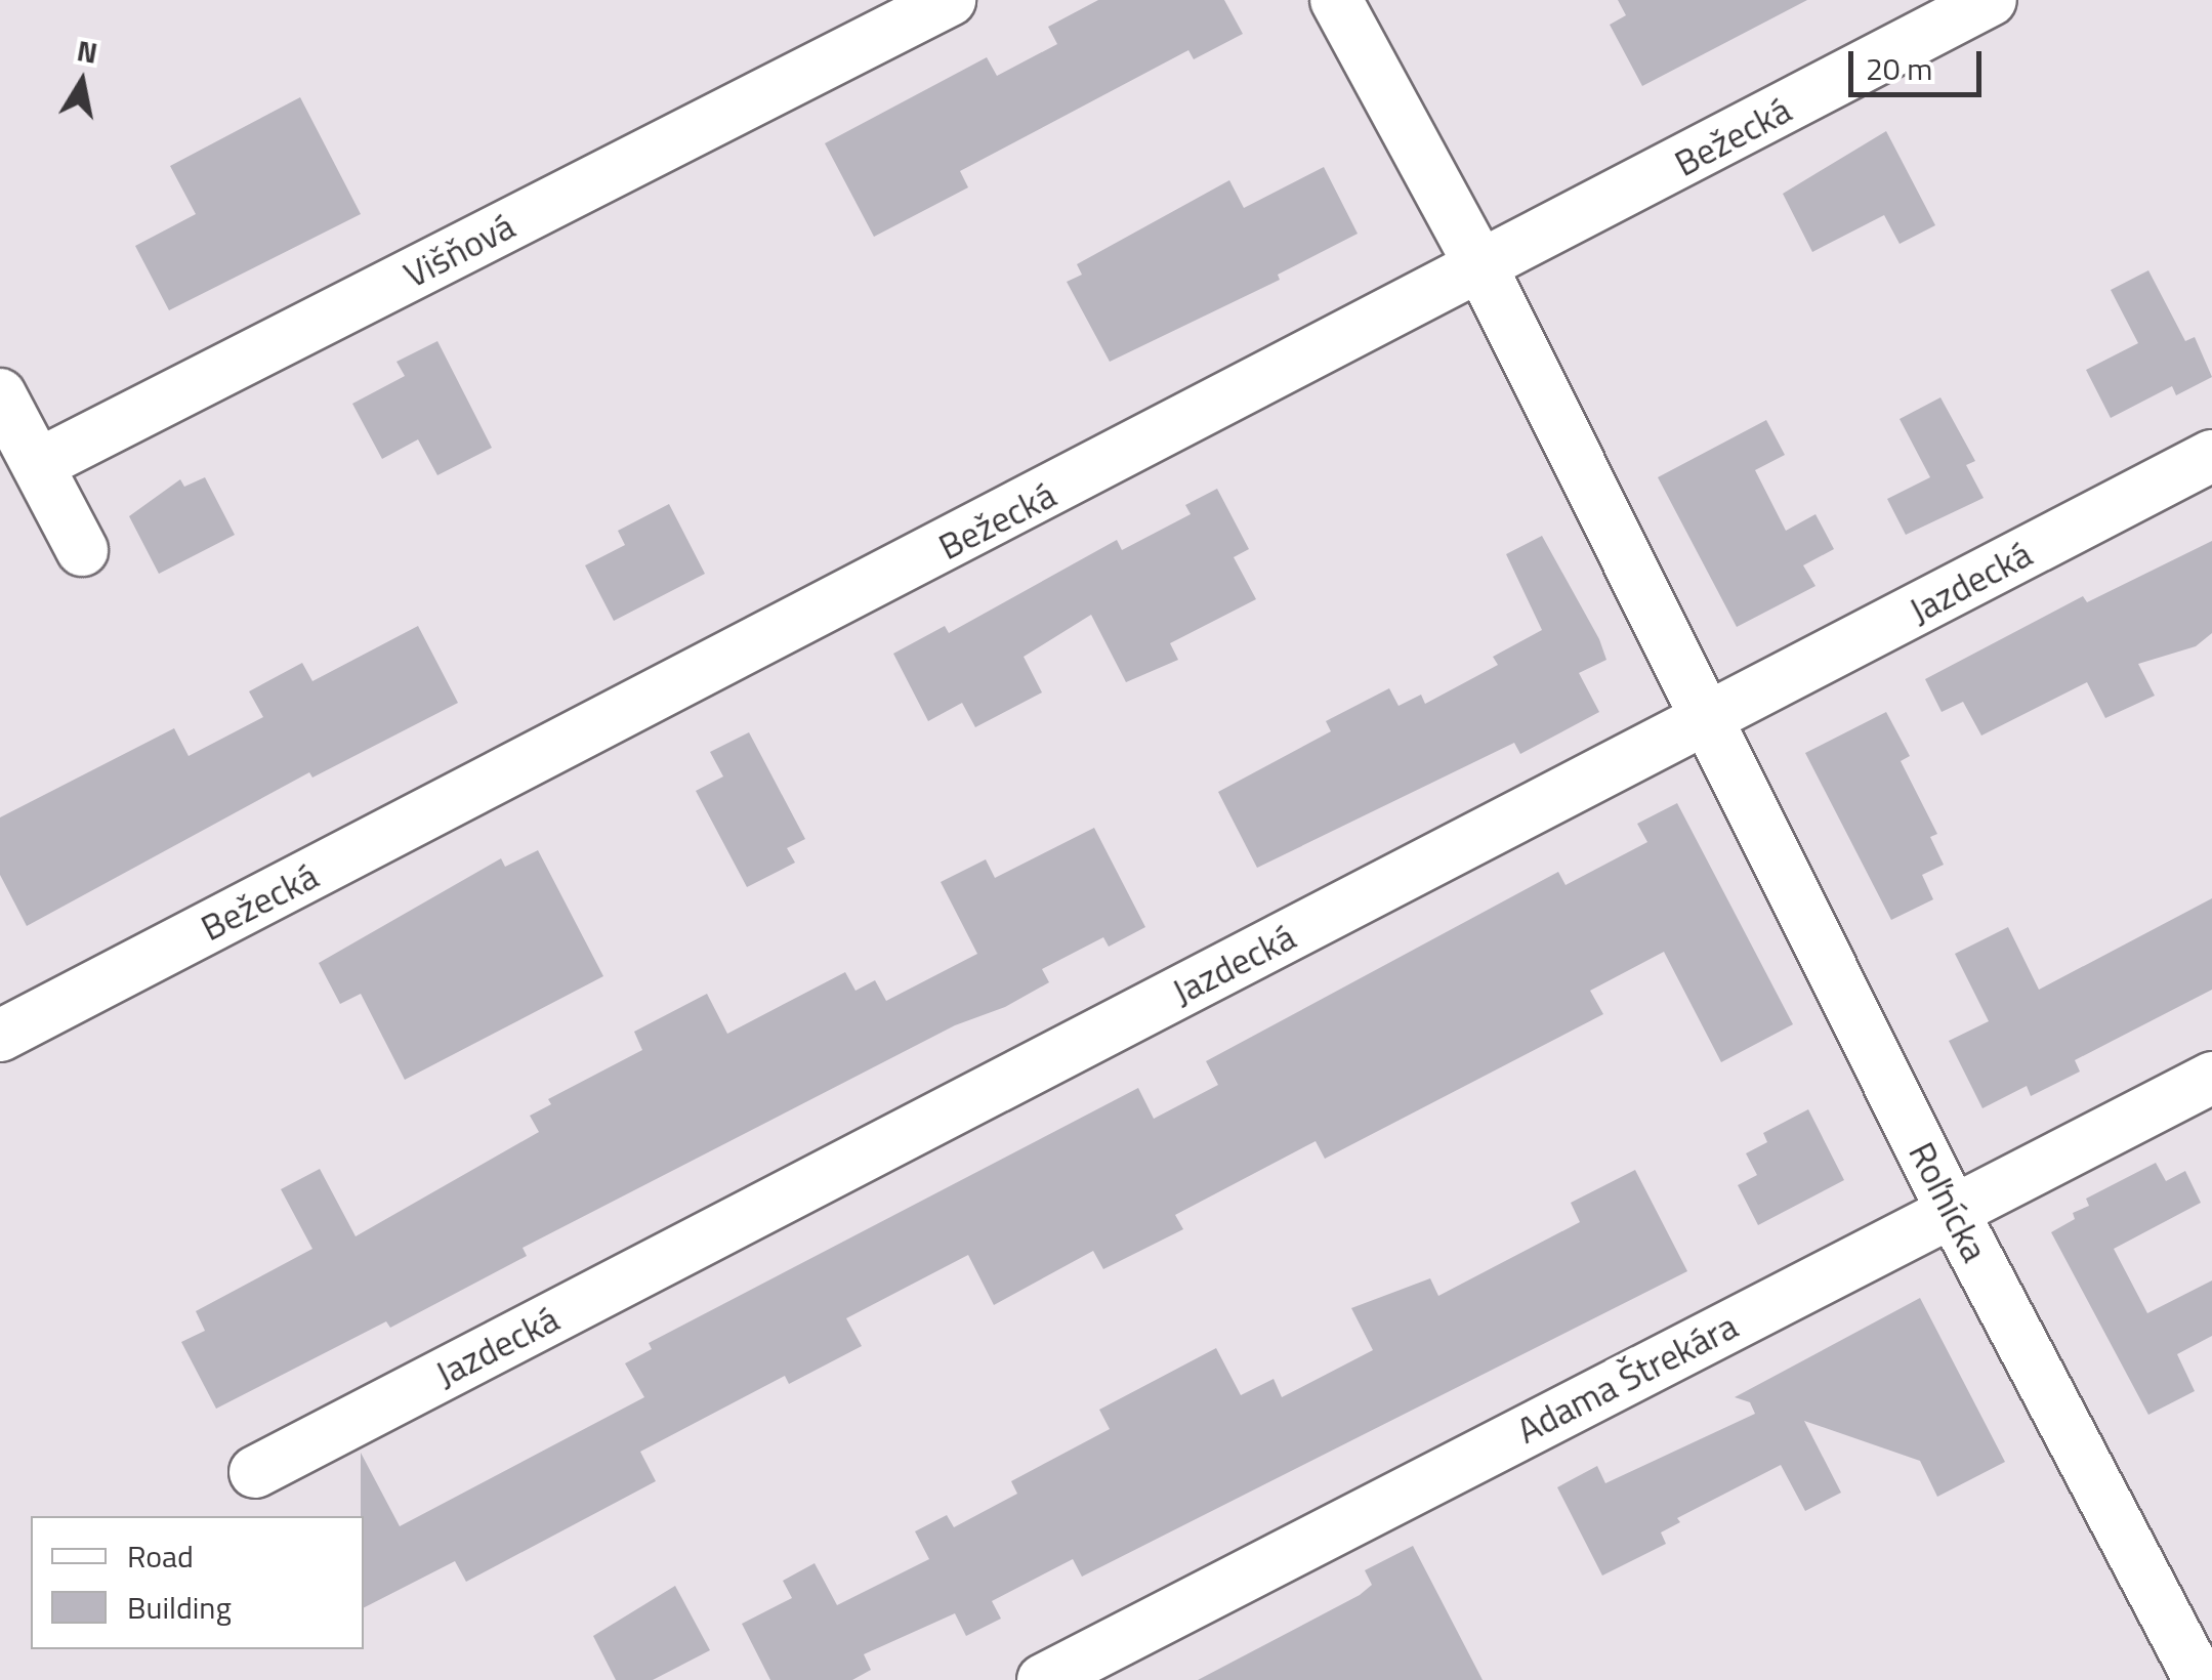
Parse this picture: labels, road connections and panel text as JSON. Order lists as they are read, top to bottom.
{
  "streets": {
    "street": [
      "Bežecká",
      "Višňová",
      "Jazdecká",
      "Roľnícka",
      "Adama Štrekára"
    ]
  },
  "crossings": [
    ["Bežecká", "Roľnícka"],
    ["Jazdecká", "Roľnícka"],
    ["Roľnícka", "Adama Štrekára"]
  ],
  "legend": ["Road", "Building"],
  "scale_bar": "20 m",
  "north": "top"
}
